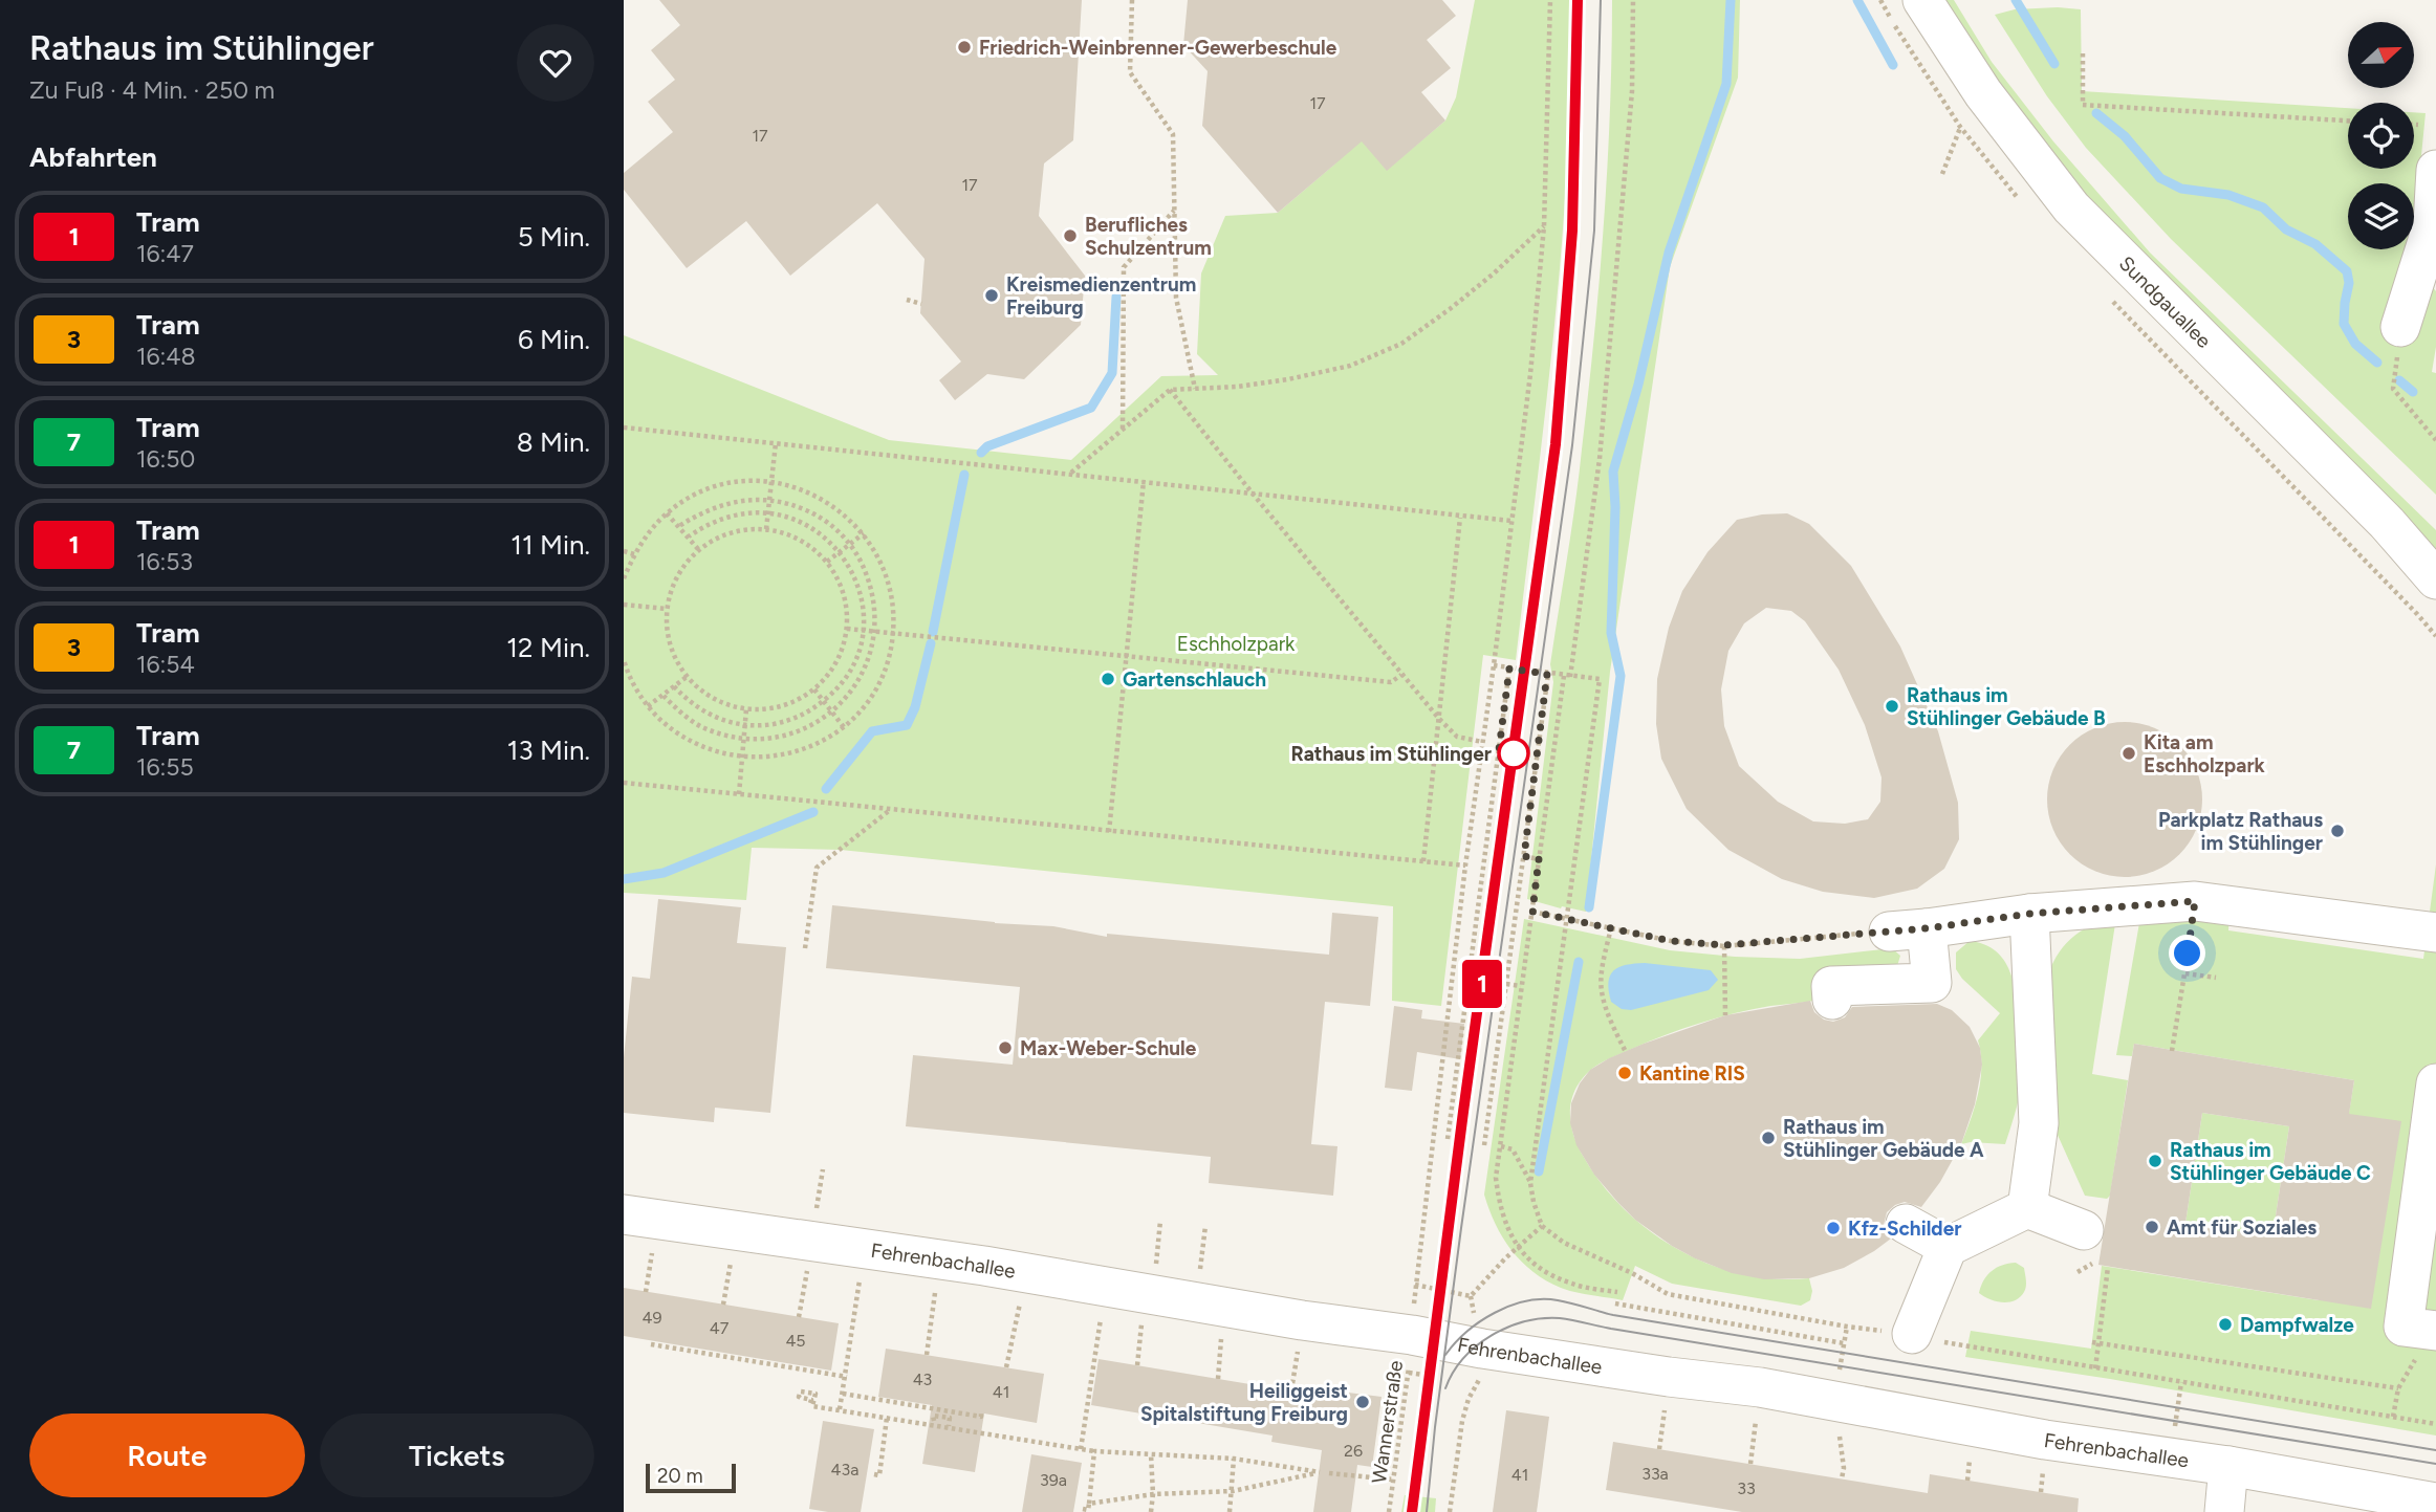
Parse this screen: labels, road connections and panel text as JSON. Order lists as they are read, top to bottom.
{
  "streets": {
    "street": ["Sundgauallee", "Fehrenbachallee"],
    "path": ["Wannerstraße"]
  },
  "crossings": [
    ["Fehrenbachallee", "Wannerstraße"]
  ],
  "parks": ["Eschholzpark"],
  "places": [
    "Friedrich-Weinbrenner-Gewerbeschule",
    "Berufliches Schulzentrum",
    "Kreismedienzentrum Freiburg",
    "Gartenschlauch",
    "Rathaus im Stühlinger Gebäude B",
    "Rathaus im Stühlinger",
    "Kita am Eschholzpark",
    "Parkplatz Rathaus im Stühlinger",
    "Max-Weber-Schule",
    "Kantine RIS",
    "Rathaus im Stühlinger Gebäude A",
    "Rathaus im Stühlinger Gebäude C",
    "Amt für Soziales",
    "Kfz-Schilder",
    "Dampfwalze",
    "Heiliggeist Spitalstiftung Freiburg"
  ],
  "lines": ["tram line 1"],
  "house_numbers": [
    "17",
    "17",
    "17",
    "49",
    "47",
    "45",
    "43",
    "41",
    "26",
    "43a",
    "33a",
    "41",
    "39a",
    "33"
  ],
  "scale_bar": "20 m",
  "north": "right",
  "page": {
    "heading": [
      ["Rathaus im Stühlinger", "Zu Fuß · 4 Min. · 250 m"],
      "Abfahrten"
    ],
    "on_map": "1",
    "list": [
      {
        "mark": "1",
        "name": "Tram",
        "note": "16:47",
        "value": "5 Min."
      },
      {
        "mark": "3",
        "name": "Tram",
        "note": "16:48",
        "value": "6 Min."
      },
      {
        "mark": "7",
        "name": "Tram",
        "note": "16:50",
        "value": "8 Min."
      },
      {
        "mark": "1",
        "name": "Tram",
        "note": "16:53",
        "value": "11 Min."
      },
      {
        "mark": "3",
        "name": "Tram",
        "note": "16:54",
        "value": "12 Min."
      },
      {
        "mark": "7",
        "name": "Tram",
        "note": "16:55",
        "value": "13 Min."
      }
    ],
    "buttons": ["Route", "Tickets"],
    "scale": "20 m"
  }
}
